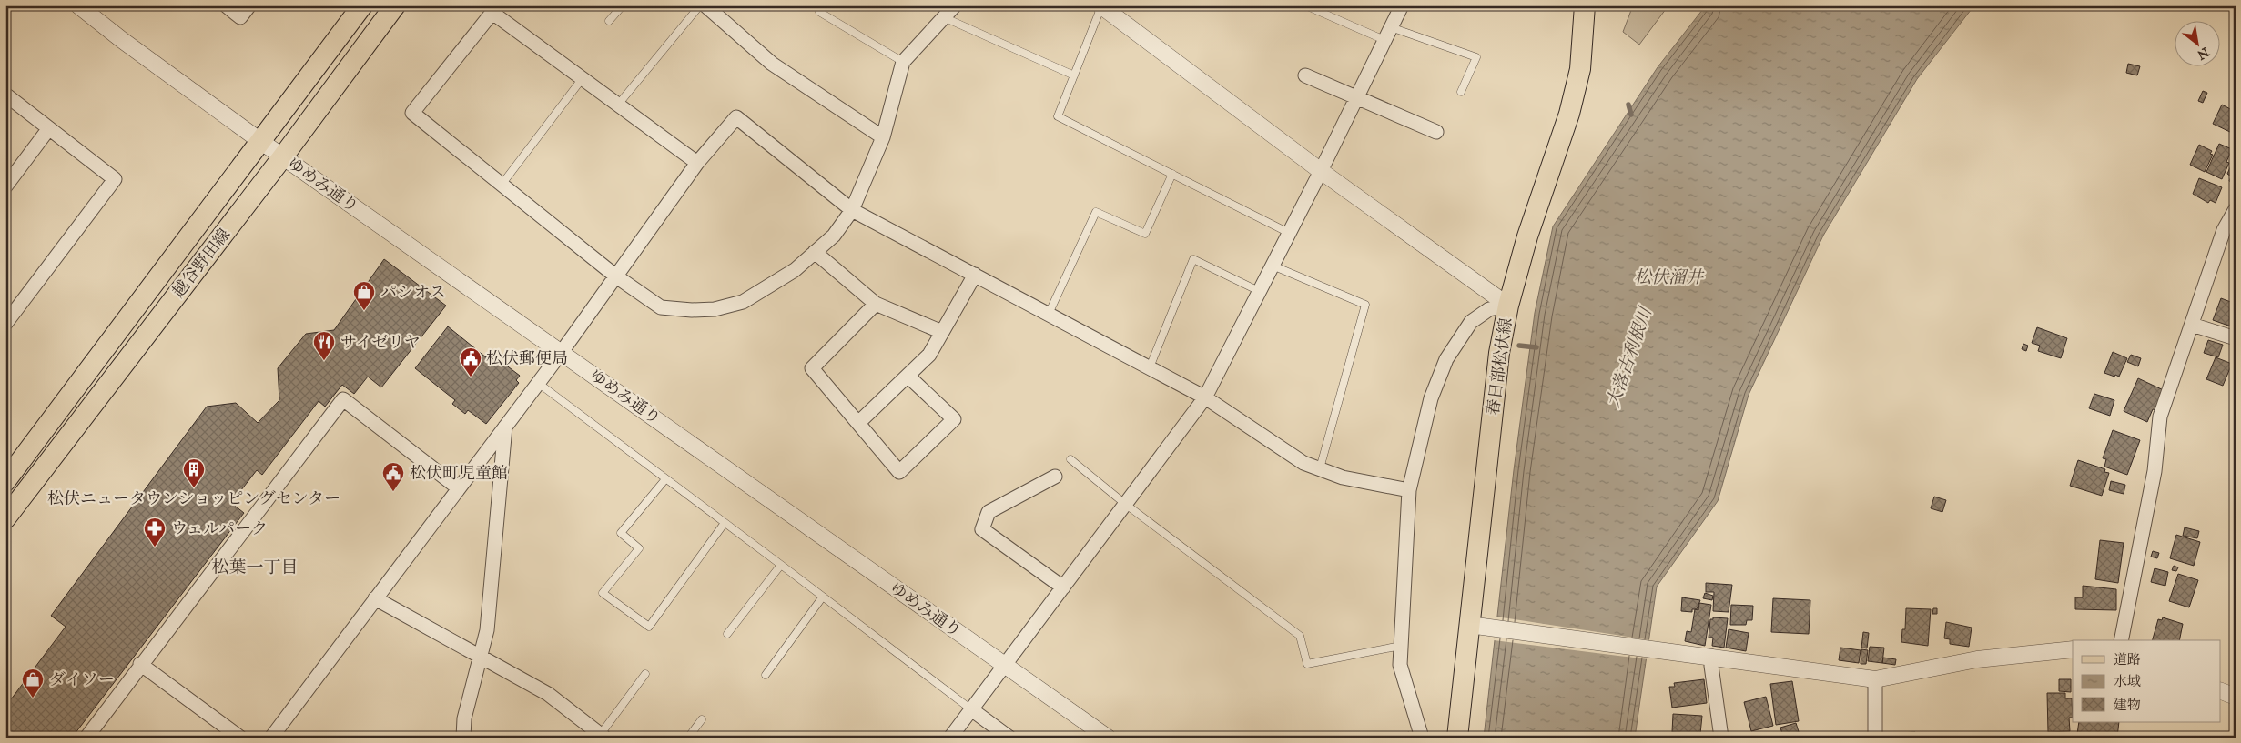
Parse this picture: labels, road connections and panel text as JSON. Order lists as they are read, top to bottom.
{
  "streets": {
    "main road": ["越谷野田線", "春日部松伏線"],
    "street": ["ゆめみ通り"]
  },
  "crossings": [
    ["ゆめみ通り", "越谷野田線"]
  ],
  "districts": ["松葉一丁目"],
  "water": ["松伏溜井", "大落古利根川"],
  "places": {
    "shop": ["パシオス", "ダイソー"],
    "restaurant": ["サイゼリヤ"],
    "public building": ["松伏郵便局", "松伏町児童館"],
    "building": ["松伏ニュータウンショッピングセンター"],
    "pharmacy": ["ウェルパーク"]
  },
  "legend": ["道路", "水域", "建物"],
  "north": "bottom right"
}
